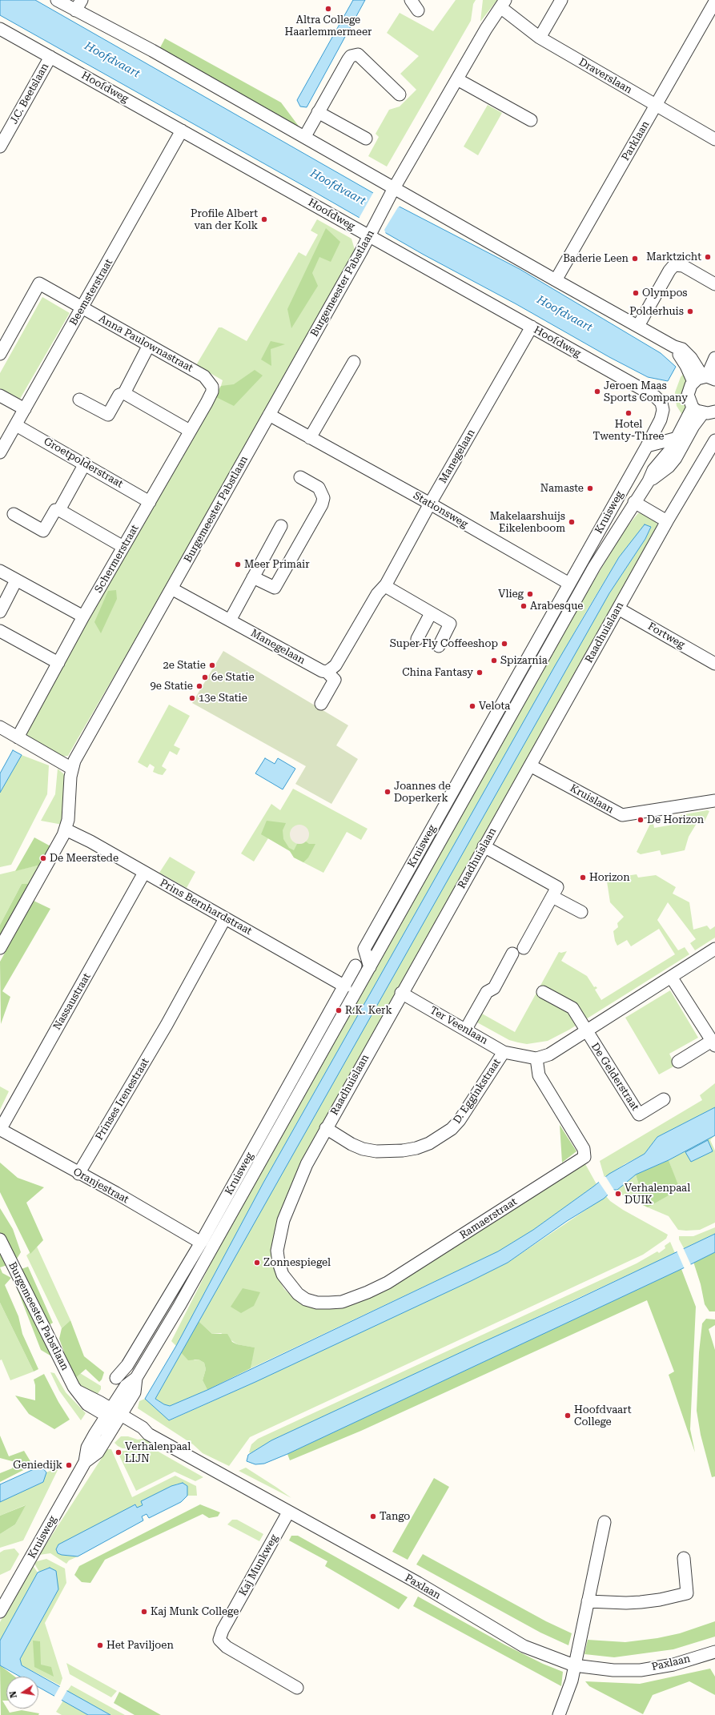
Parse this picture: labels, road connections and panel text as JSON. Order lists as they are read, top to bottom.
{
  "streets": {
    "street": [
      "Draverslaan",
      "Hoofdweg",
      "J.C. Beetslaan",
      "Parklaan",
      "Burgemeester Pabstlaan",
      "Beemsterstraat",
      "Anna Paulownastraat",
      "Manegelaan",
      "Groetpolderstraat",
      "Stationsweg",
      "Kruisweg",
      "Schermerstraat",
      "Raadhuislaan",
      "Fortweg",
      "Kruislaan",
      "Prins Bernhardstraat",
      "Nassaustraat",
      "Ter Veenlaan",
      "De Gelderstraat",
      "D. Egginkstraat",
      "Prinses Irenestraat",
      "Oranjestraat",
      "Ramaerstraat",
      "Kaj Munkweg",
      "Paxlaan"
    ]
  },
  "crossings": [
    ["Draverslaan", "Parklaan"],
    ["Draverslaan", "Burgemeester Pabstlaan"],
    ["Hoofdweg", "J.C. Beetslaan"],
    ["Hoofdweg", "Burgemeester Pabstlaan"],
    ["Hoofdweg", "Beemsterstraat"],
    ["Hoofdweg", "Manegelaan"],
    ["Hoofdweg", "Kruisweg"],
    ["Burgemeester Pabstlaan", "Manegelaan"],
    ["Burgemeester Pabstlaan", "Stationsweg"],
    ["Burgemeester Pabstlaan", "Kruisweg"],
    ["Burgemeester Pabstlaan", "Prins Bernhardstraat"],
    ["Burgemeester Pabstlaan", "Paxlaan"],
    ["Beemsterstraat", "Anna Paulownastraat"],
    ["Beemsterstraat", "Groetpolderstraat"],
    ["Anna Paulownastraat", "Schermerstraat"],
    ["Manegelaan", "Stationsweg"],
    ["Groetpolderstraat", "Schermerstraat"],
    ["Stationsweg", "Kruisweg"],
    ["Kruisweg", "Prins Bernhardstraat"],
    ["Kruisweg", "Oranjestraat"],
    ["Kruisweg", "Paxlaan"],
    ["Raadhuislaan", "Fortweg"],
    ["Raadhuislaan", "Kruislaan"],
    ["Raadhuislaan", "Ter Veenlaan"],
    ["Raadhuislaan", "D. Egginkstraat"],
    ["Raadhuislaan", "Ramaerstraat"],
    ["Prins Bernhardstraat", "Nassaustraat"],
    ["Prins Bernhardstraat", "Prinses Irenestraat"],
    ["Nassaustraat", "Oranjestraat"],
    ["Ter Veenlaan", "D. Egginkstraat"],
    ["Ter Veenlaan", "Ramaerstraat"],
    ["Prinses Irenestraat", "Oranjestraat"],
    ["Kaj Munkweg", "Paxlaan"]
  ],
  "water": ["Hoofdvaart"],
  "places": [
    "Altra College Haarlemmermeer",
    "Profile Albert van der Kolk",
    "Marktzicht",
    "Baderie Leen",
    "Olympos",
    "Polderhuis",
    "Jeroen Maas Sports Company",
    "Hotel Twenty-Three",
    "Namaste",
    "Makelaarshuijs Eikelenboom",
    "Meer Primair",
    "Vlieg",
    "Arabesque",
    "Super Fly Coffeeshop",
    "Spizarnia",
    "2e Statie",
    "China Fantasy",
    "6e Statie",
    "9e Statie",
    "13e Statie",
    "Velota",
    "Joannes de Doperkerk",
    "De Horizon",
    "De Meerstede",
    "Horizon",
    "R.K. Kerk",
    "Verhalenpaal DUIK",
    "Zonnespiegel",
    "Hoofdvaart College",
    "Verhalenpaal LIJN",
    "Geniedijk",
    "Tango",
    "Kaj Munk College",
    "Het Paviljoen"
  ],
  "north": "left"
}
